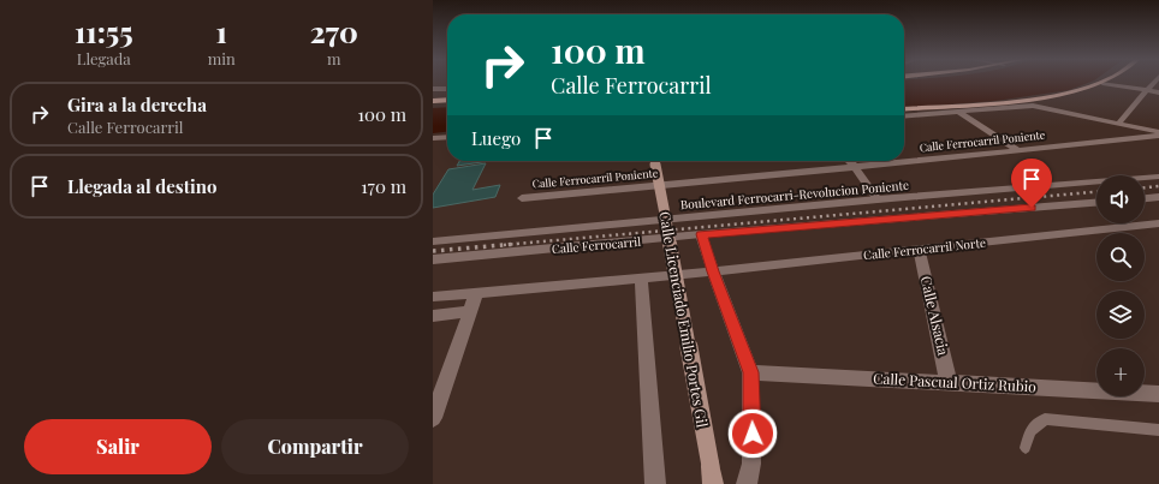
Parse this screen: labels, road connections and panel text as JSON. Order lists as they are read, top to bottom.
{
  "streets": {
    "main road": ["Calle Licenciado Emilio Portes Gil"],
    "street": [
      "Calle Ferrocarril Poniente",
      "Boulevard Ferrocarri-Revolucion Poniente",
      "Calle Ferrocarril",
      "Calle Ferrocarril Norte",
      "Calle Alsacia",
      "Calle Pascual Ortiz Rubio"
    ]
  },
  "crossings": [
    ["Calle Ferrocarril Norte", "Calle Alsacia"],
    ["Calle Alsacia", "Calle Pascual Ortiz Rubio"]
  ],
  "page": {
    "eta": [
      "11:55",
      "Llegada",
      "1",
      "min",
      "270",
      "m"
    ],
    "turn": ["100 m", "Calle Ferrocarril"],
    "list": [
      {
        "name": "Gira a la derecha",
        "note": "Calle Ferrocarril",
        "value": "100 m"
      },
      {
        "name": "Llegada al destino",
        "value": "170 m"
      }
    ],
    "then": "Luego",
    "map_buttons": "+",
    "buttons": ["Salir", "Compartir"]
  }
}
